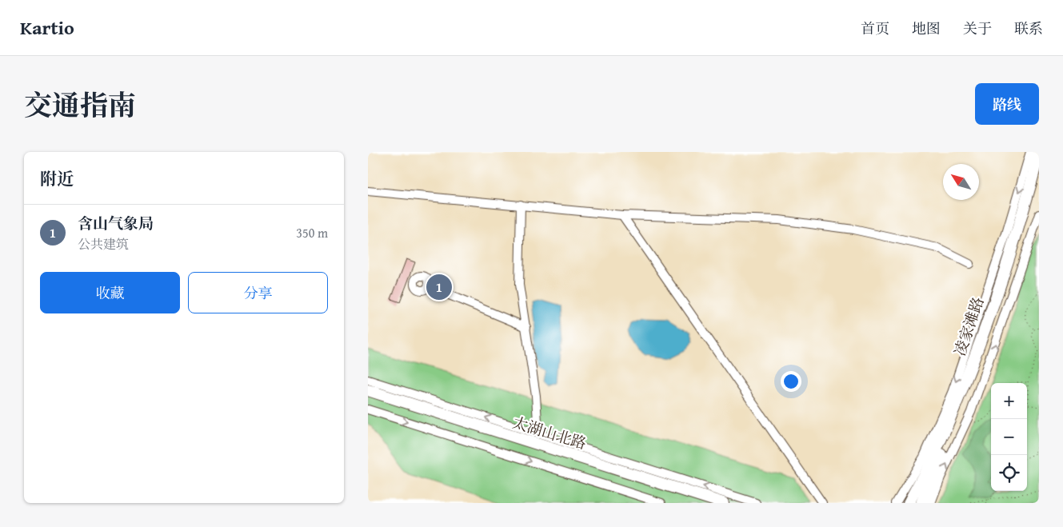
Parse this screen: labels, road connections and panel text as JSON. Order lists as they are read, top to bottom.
{
  "streets": {
    "main road": ["凌家滩路", "太湖山北路"]
  },
  "north": "top left",
  "page": {
    "header": "Kartio",
    "nav": [
      "首页",
      "地图",
      "关于",
      "联系"
    ],
    "title": "交通指南",
    "buttons": [
      "路线",
      ["收藏", "分享"]
    ],
    "heading": "附近",
    "list": [
      {
        "mark": "1",
        "name": "含山气象局",
        "note": "公共建筑",
        "value": "350 m"
      }
    ],
    "pins": "1",
    "map_buttons": ["+", "−"]
  }
}
